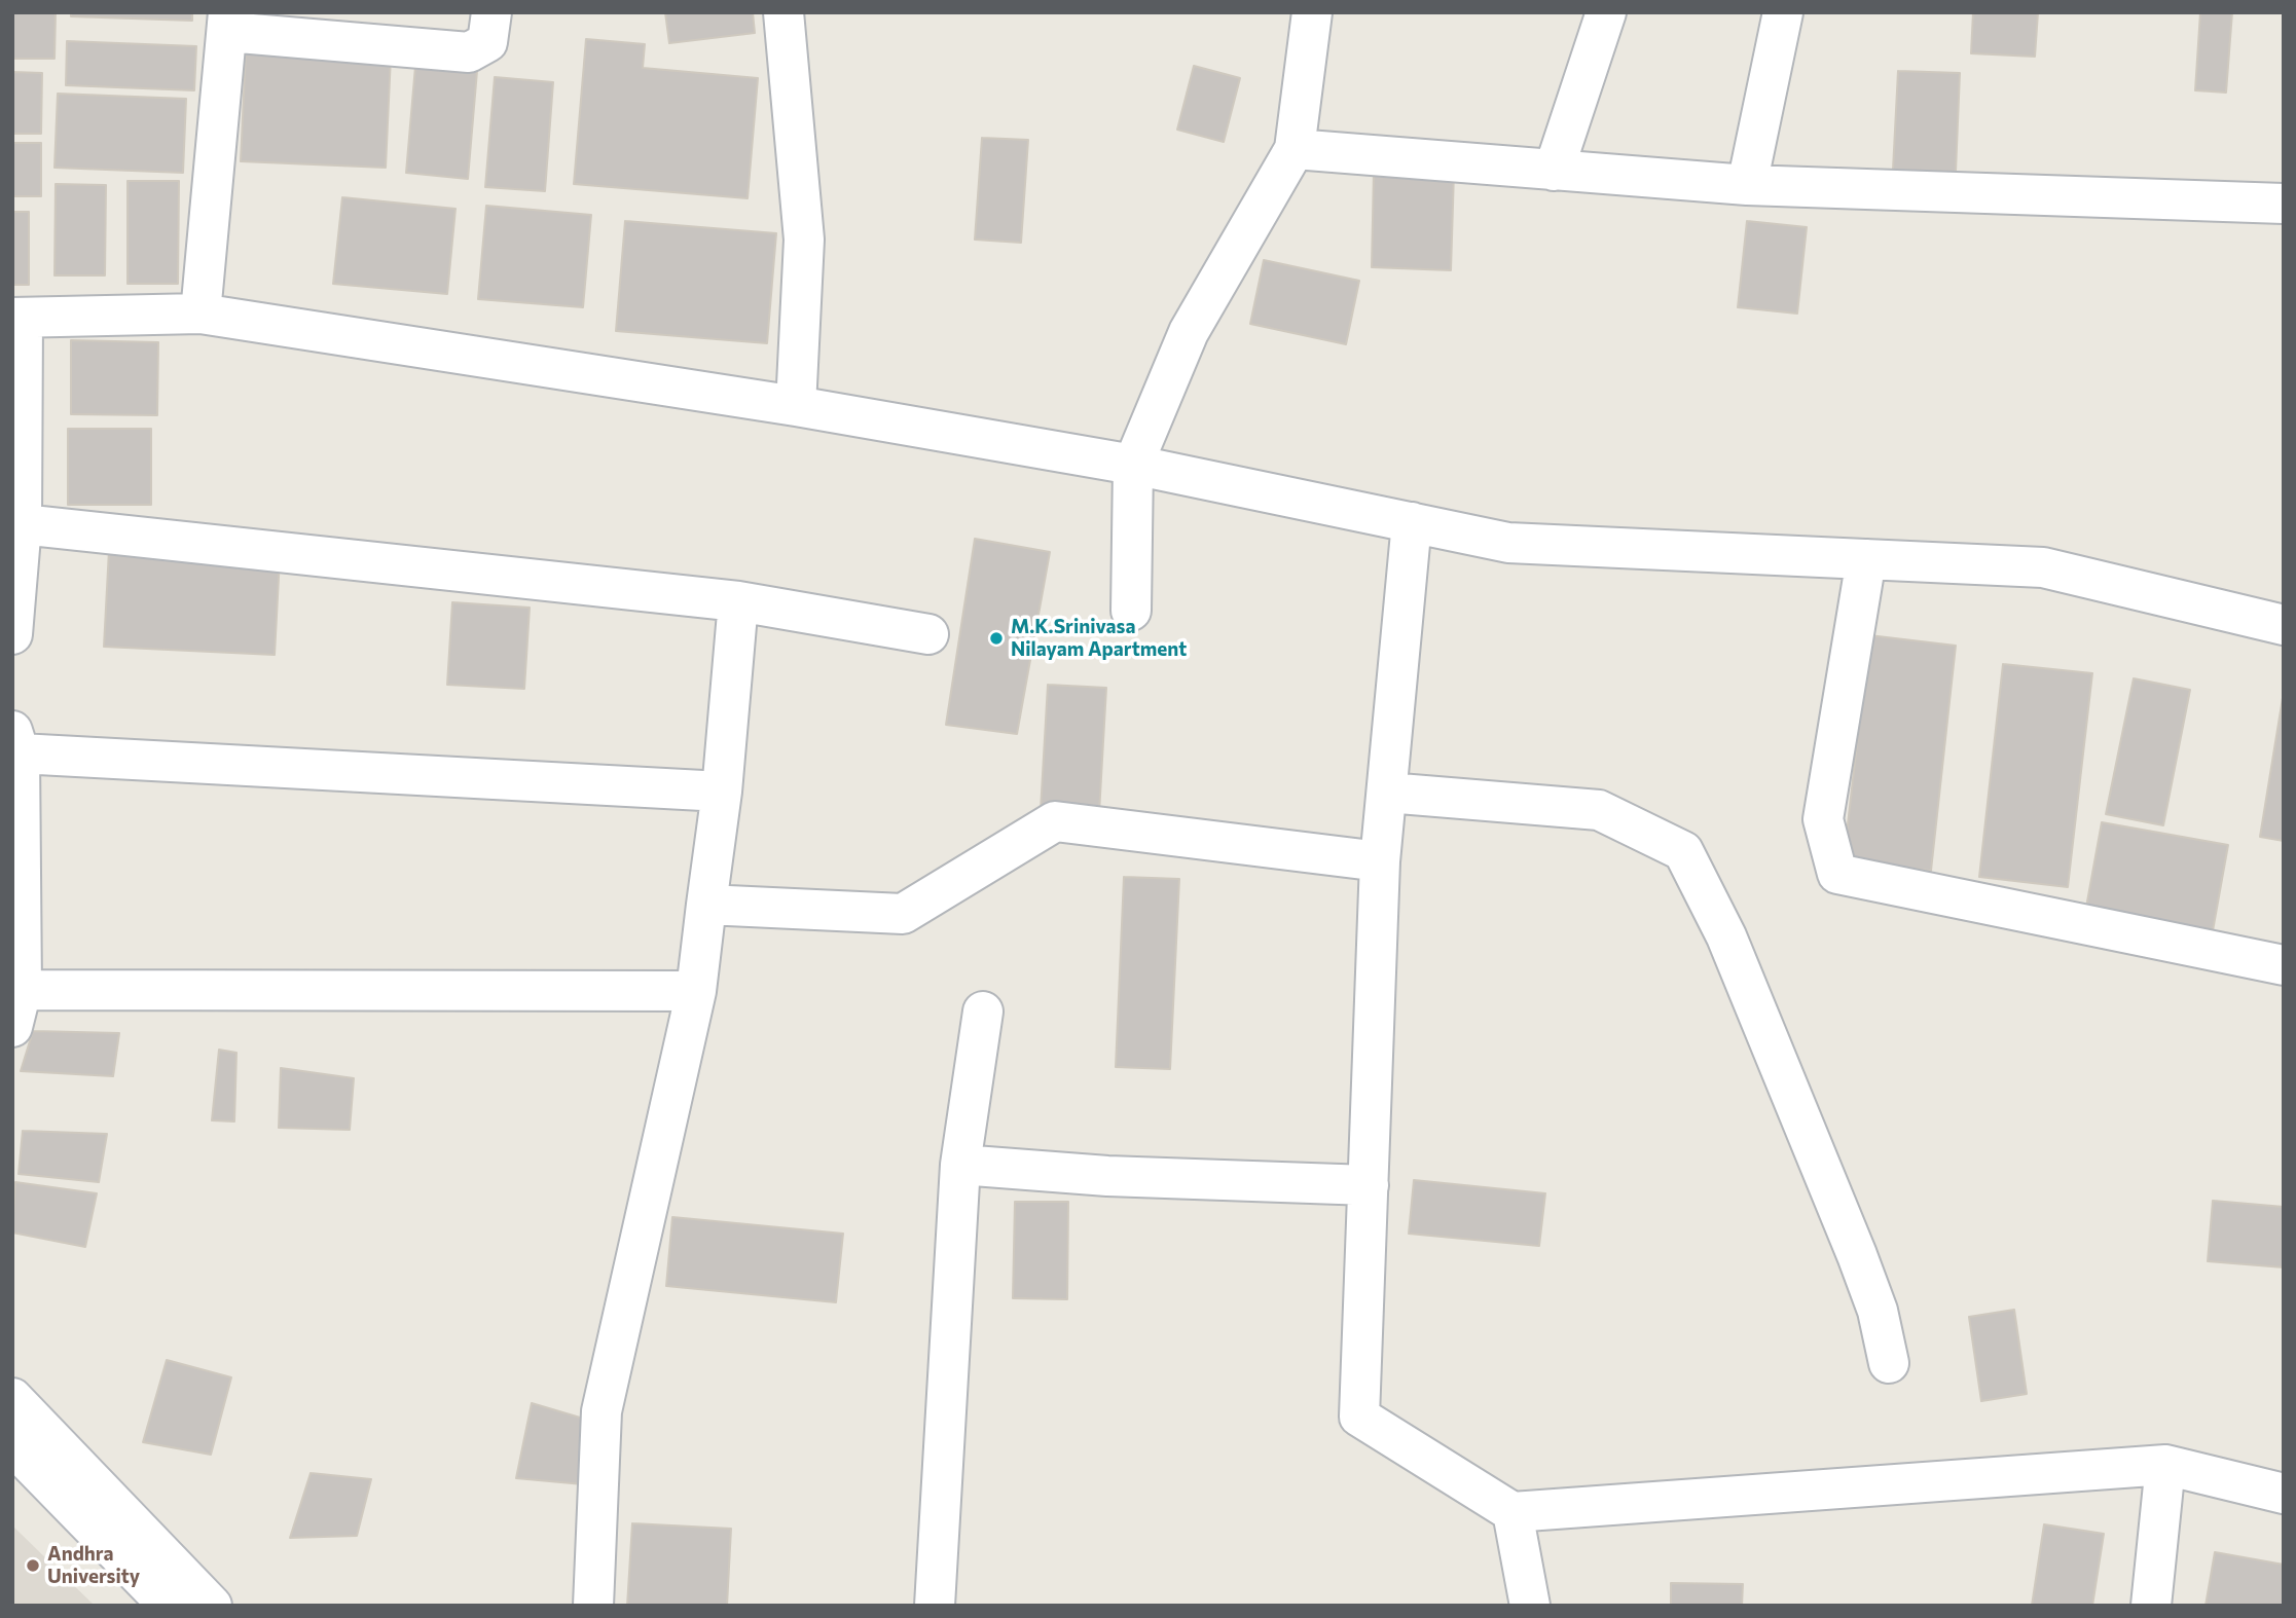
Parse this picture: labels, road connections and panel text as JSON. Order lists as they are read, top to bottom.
{
  "places": ["M.K.Srinivasa Nilayam Apartment", "Andhra University"]
}
